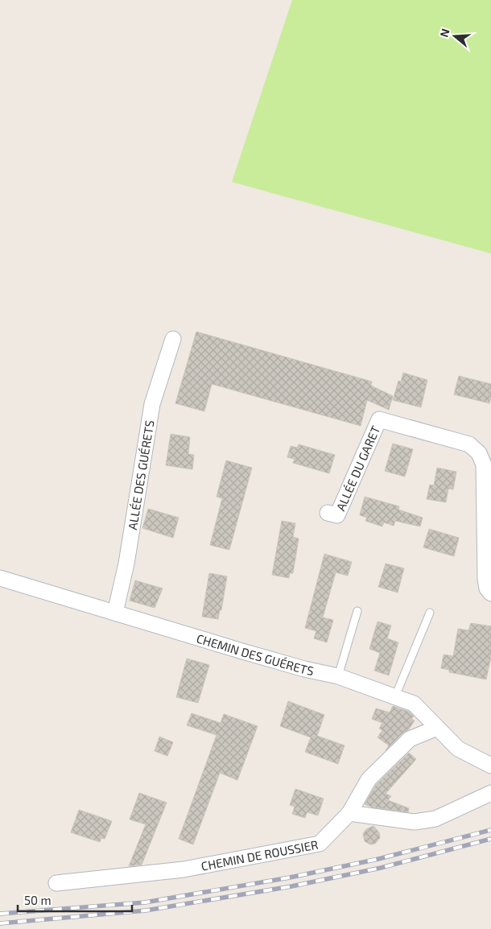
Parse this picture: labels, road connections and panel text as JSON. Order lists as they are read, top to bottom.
{
  "streets": {
    "street": [
      "ALLÉE DU GARET",
      "ALLÉE DES GUÉRETS",
      "CHEMIN DES GUÉRETS",
      "CHEMIN DE ROUSSIER"
    ]
  },
  "crossings": [
    ["ALLÉE DES GUÉRETS", "CHEMIN DES GUÉRETS"],
    ["CHEMIN DES GUÉRETS", "CHEMIN DE ROUSSIER"]
  ],
  "scale_bar": "50 m",
  "north": "left"
}
